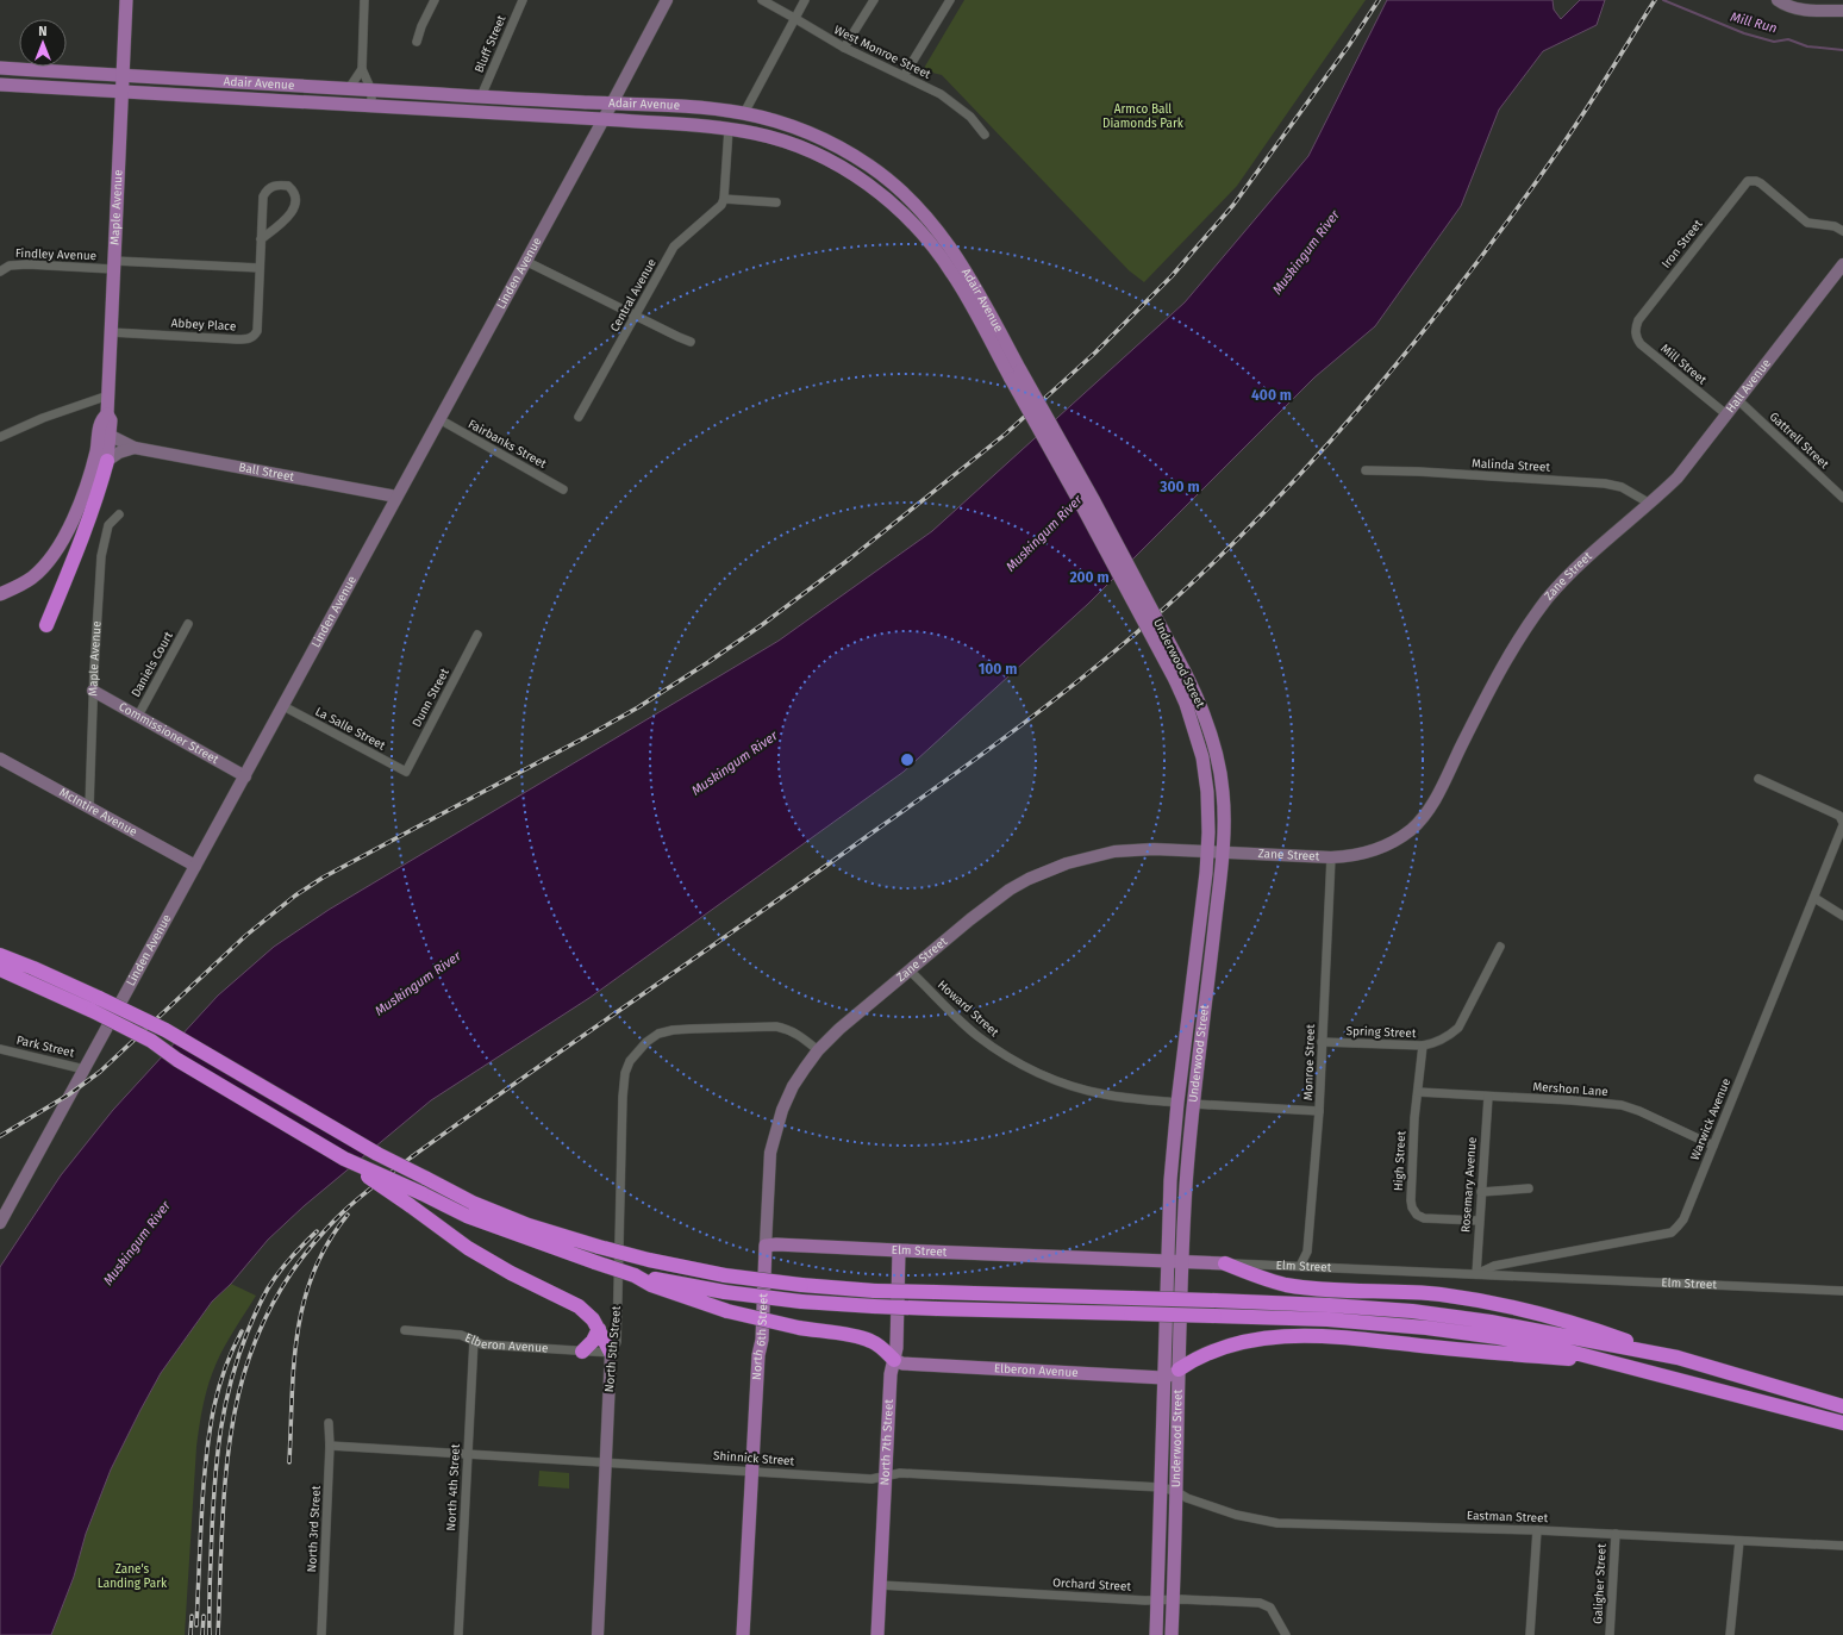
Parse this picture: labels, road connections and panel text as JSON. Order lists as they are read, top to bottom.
{
  "streets": {
    "main road": [
      "Adair Avenue",
      "Maple Avenue",
      "Linden Avenue",
      "Hall Avenue",
      "Ball Street",
      "Zane Street",
      "Underwood Street",
      "Commissioner Street",
      "McIntire Avenue",
      "Elm Street",
      "North 6th Street",
      "Elberon Avenue",
      "North 5th Street",
      "North 7th Street"
    ],
    "street": [
      "Bluff Street",
      "West Monroe Street",
      "Iron Street",
      "Findley Avenue",
      "Central Avenue",
      "Abbey Place",
      "Mill Street",
      "Gattrell Street",
      "Fairbanks Street",
      "Malinda Street",
      "Daniels Court",
      "Dunn Street",
      "La Salle Street",
      "Howard Street",
      "Spring Street",
      "Park Street",
      "Monroe Street",
      "Mershon Lane",
      "Warwick Avenue",
      "High Street",
      "Rosemary Avenue",
      "Shinnick Street",
      "North 4th Street",
      "Eastman Street",
      "North 3rd Street",
      "Galigher Street",
      "Orchard Street"
    ]
  },
  "crossings": [
    ["Bluff Street", "Adair Avenue"],
    ["Adair Avenue", "Maple Avenue"],
    ["Adair Avenue", "Linden Avenue"],
    ["Adair Avenue", "Underwood Street"],
    ["Maple Avenue", "Findley Avenue"],
    ["Maple Avenue", "Abbey Place"],
    ["Maple Avenue", "Commissioner Street"],
    ["Maple Avenue", "McIntire Avenue"],
    ["Iron Street", "Mill Street"],
    ["Linden Avenue", "Fairbanks Street"],
    ["Linden Avenue", "Ball Street"],
    ["Linden Avenue", "La Salle Street"],
    ["Linden Avenue", "Commissioner Street"],
    ["Linden Avenue", "McIntire Avenue"],
    ["Linden Avenue", "Park Street"],
    ["Mill Street", "Hall Avenue"],
    ["Hall Avenue", "Gattrell Street"],
    ["Hall Avenue", "Malinda Street"],
    ["Hall Avenue", "Zane Street"],
    ["Malinda Street", "Zane Street"],
    ["Zane Street", "Underwood Street"],
    ["Zane Street", "Howard Street"],
    ["Zane Street", "Monroe Street"],
    ["Zane Street", "North 6th Street"],
    ["Zane Street", "North 5th Street"],
    ["Underwood Street", "Howard Street"],
    ["Underwood Street", "Elm Street"],
    ["Underwood Street", "Elberon Avenue"],
    ["Underwood Street", "Shinnick Street"],
    ["Underwood Street", "Eastman Street"],
    ["Underwood Street", "Orchard Street"],
    ["Daniels Court", "Commissioner Street"],
    ["Dunn Street", "La Salle Street"],
    ["Spring Street", "Monroe Street"],
    ["Spring Street", "High Street"],
    ["Monroe Street", "Elm Street"],
    ["Mershon Lane", "Warwick Avenue"],
    ["Mershon Lane", "High Street"],
    ["Mershon Lane", "Rosemary Avenue"],
    ["Warwick Avenue", "Rosemary Avenue"],
    ["Warwick Avenue", "Elm Street"],
    ["High Street", "Rosemary Avenue"],
    ["Rosemary Avenue", "Elm Street"],
    ["Elm Street", "North 6th Street"],
    ["Elm Street", "North 7th Street"],
    ["North 6th Street", "North 5th Street"],
    ["North 6th Street", "Shinnick Street"],
    ["Elberon Avenue", "North 5th Street"],
    ["Elberon Avenue", "North 7th Street"],
    ["Elberon Avenue", "North 4th Street"],
    ["North 5th Street", "Shinnick Street"],
    ["North 7th Street", "Shinnick Street"],
    ["North 7th Street", "Orchard Street"],
    ["Shinnick Street", "North 4th Street"],
    ["Shinnick Street", "Eastman Street"],
    ["Shinnick Street", "North 3rd Street"],
    ["Eastman Street", "Galigher Street"]
  ],
  "water": ["Mill Run", "Muskingum River"],
  "parks": ["Armco Ball Diamonds Park", "Zane's Landing Park"],
  "north": "top",
  "rings": [
    "400 m",
    "300 m",
    "200 m",
    "100 m"
  ]
}
